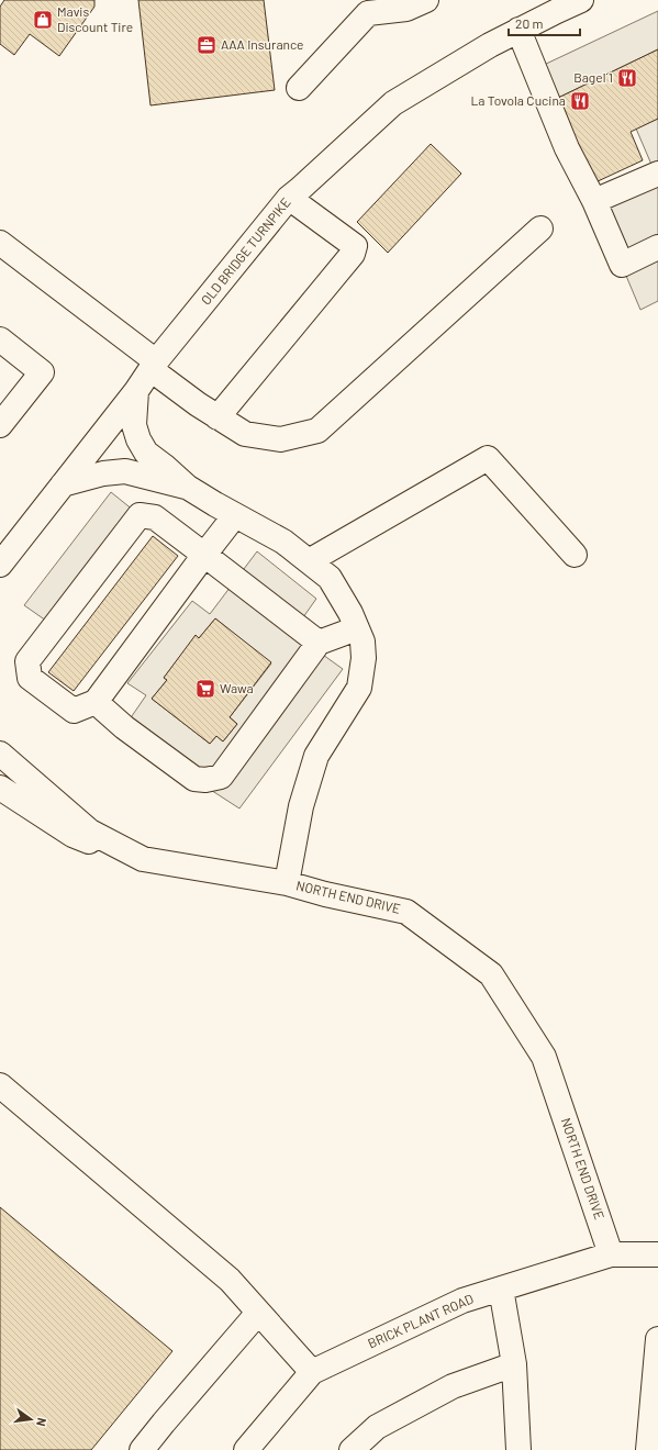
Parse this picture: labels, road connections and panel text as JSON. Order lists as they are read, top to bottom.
{
  "streets": {
    "main road": ["OLD BRIDGE TURNPIKE", "NORTH END DRIVE", "BRICK PLANT ROAD"]
  },
  "crossings": [
    ["NORTH END DRIVE", "BRICK PLANT ROAD"]
  ],
  "places": {
    "shop": ["Mavis Discount Tire"],
    "office": ["AAA Insurance"],
    "restaurant": ["Bagel 1", "La Tovola Cucina"],
    "supermarket": ["Wawa"]
  },
  "scale_bar": "20 m",
  "north": "right"
}
